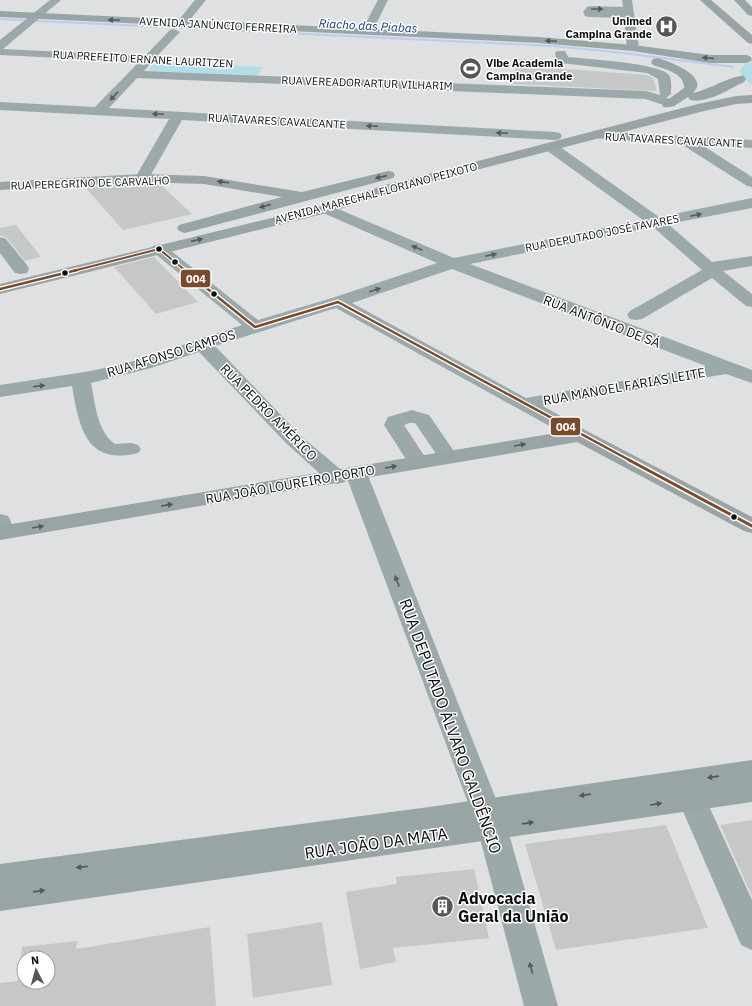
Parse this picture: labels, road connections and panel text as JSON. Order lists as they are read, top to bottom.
{
  "streets": {
    "main road": [
      "AVENIDA JANÚNCIO FERREIRA",
      "RUA PEREGRINO DE CARVALHO",
      "AVENIDA MARECHAL FLORIANO PEIXOTO",
      "RUA JOÃO LOUREIRO PORTO",
      "RUA JOÃO DA MATA"
    ],
    "street": [
      "RUA PREFEITO ERNANE LAURITZEN",
      "RUA VEREADOR ARTUR VILHARIM",
      "RUA TAVARES CAVALCANTE",
      "RUA DEPUTADO JOSÉ TAVARES",
      "RUA ANTÔNIO DE SÁ",
      "RUA AFONSO CAMPOS",
      "RUA MANOEL FARIAS LEITE",
      "RUA PEDRO AMÉRICO",
      "RUA DEPUTADO ÁLVARO GALDÊNCIO"
    ]
  },
  "crossings": [
    ["RUA VEREADOR ARTUR VILHARIM", "AVENIDA MARECHAL FLORIANO PEIXOTO"],
    ["RUA TAVARES CAVALCANTE", "AVENIDA MARECHAL FLORIANO PEIXOTO"],
    ["RUA PEREGRINO DE CARVALHO", "AVENIDA MARECHAL FLORIANO PEIXOTO"],
    ["RUA PEREGRINO DE CARVALHO", "RUA DEPUTADO JOSÉ TAVARES"],
    ["RUA PEREGRINO DE CARVALHO", "RUA ANTÔNIO DE SÁ"],
    ["RUA PEREGRINO DE CARVALHO", "RUA AFONSO CAMPOS"],
    ["RUA DEPUTADO JOSÉ TAVARES", "RUA ANTÔNIO DE SÁ"],
    ["RUA DEPUTADO JOSÉ TAVARES", "RUA AFONSO CAMPOS"],
    ["RUA ANTÔNIO DE SÁ", "RUA AFONSO CAMPOS"],
    ["RUA ANTÔNIO DE SÁ", "RUA MANOEL FARIAS LEITE"],
    ["RUA AFONSO CAMPOS", "RUA PEDRO AMÉRICO"],
    ["RUA PEDRO AMÉRICO", "RUA JOÃO LOUREIRO PORTO"],
    ["RUA PEDRO AMÉRICO", "RUA DEPUTADO ÁLVARO GALDÊNCIO"],
    ["RUA JOÃO LOUREIRO PORTO", "RUA DEPUTADO ÁLVARO GALDÊNCIO"],
    ["RUA DEPUTADO ÁLVARO GALDÊNCIO", "RUA JOÃO DA MATA"]
  ],
  "one_way": [
    "RUA TAVARES CAVALCANTE",
    "RUA PEREGRINO DE CARVALHO",
    "RUA AFONSO CAMPOS",
    "RUA JOÃO LOUREIRO PORTO",
    "RUA DEPUTADO ÁLVARO GALDÊNCIO"
  ],
  "water": ["Riacho das Piabas"],
  "places": {
    "hospital": ["Unimed Campina Grande"],
    "sports": ["Vibe Academia Campina Grande"],
    "building": ["Advocacia Geral da União"]
  },
  "lines": ["transit line 004"],
  "north": "top"
}
